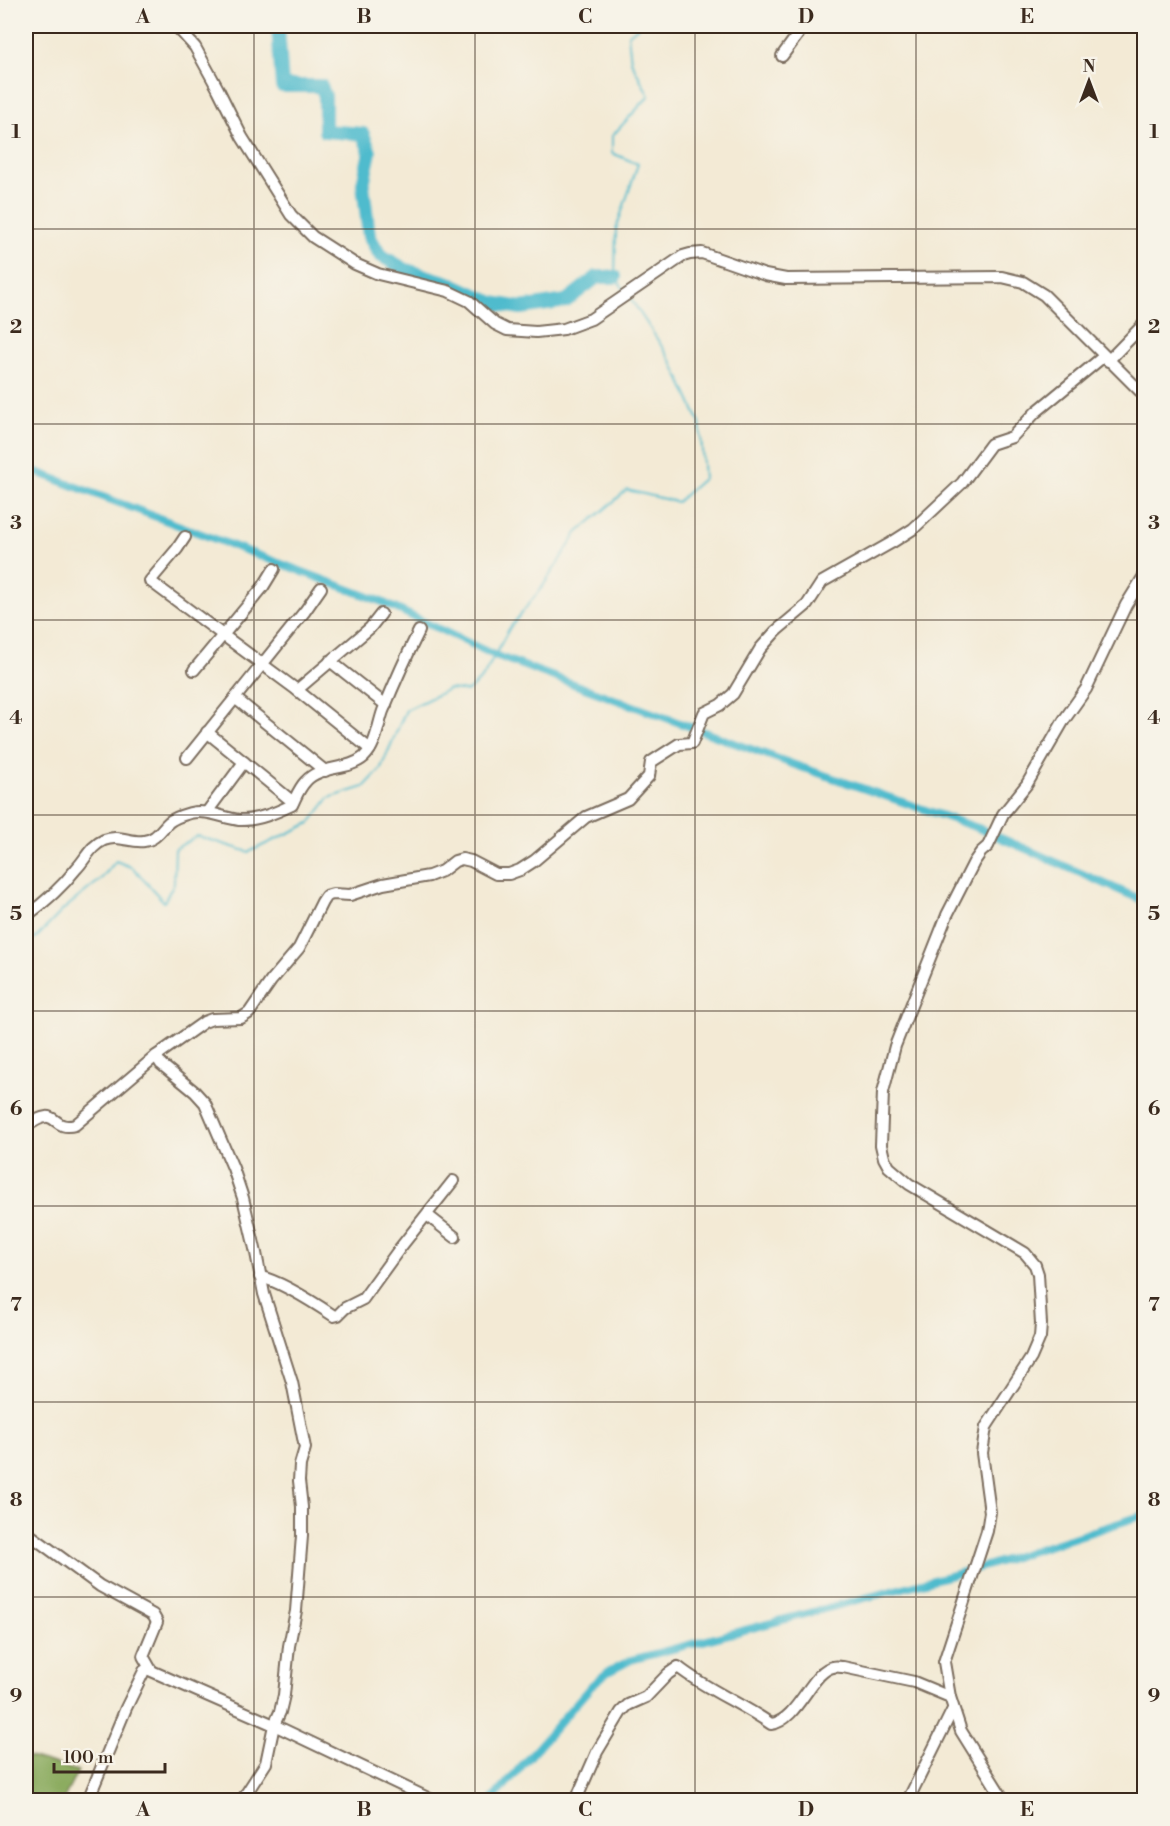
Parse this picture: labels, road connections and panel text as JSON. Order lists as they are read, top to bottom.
{
  "scale_bar": "100 m",
  "north": "top",
  "grid": {
    "columns": [
      "A",
      "B",
      "C",
      "D",
      "E"
    ],
    "rows": [
      "1",
      "2",
      "3",
      "4",
      "5",
      "6",
      "7",
      "8",
      "9"
    ]
  }
}
